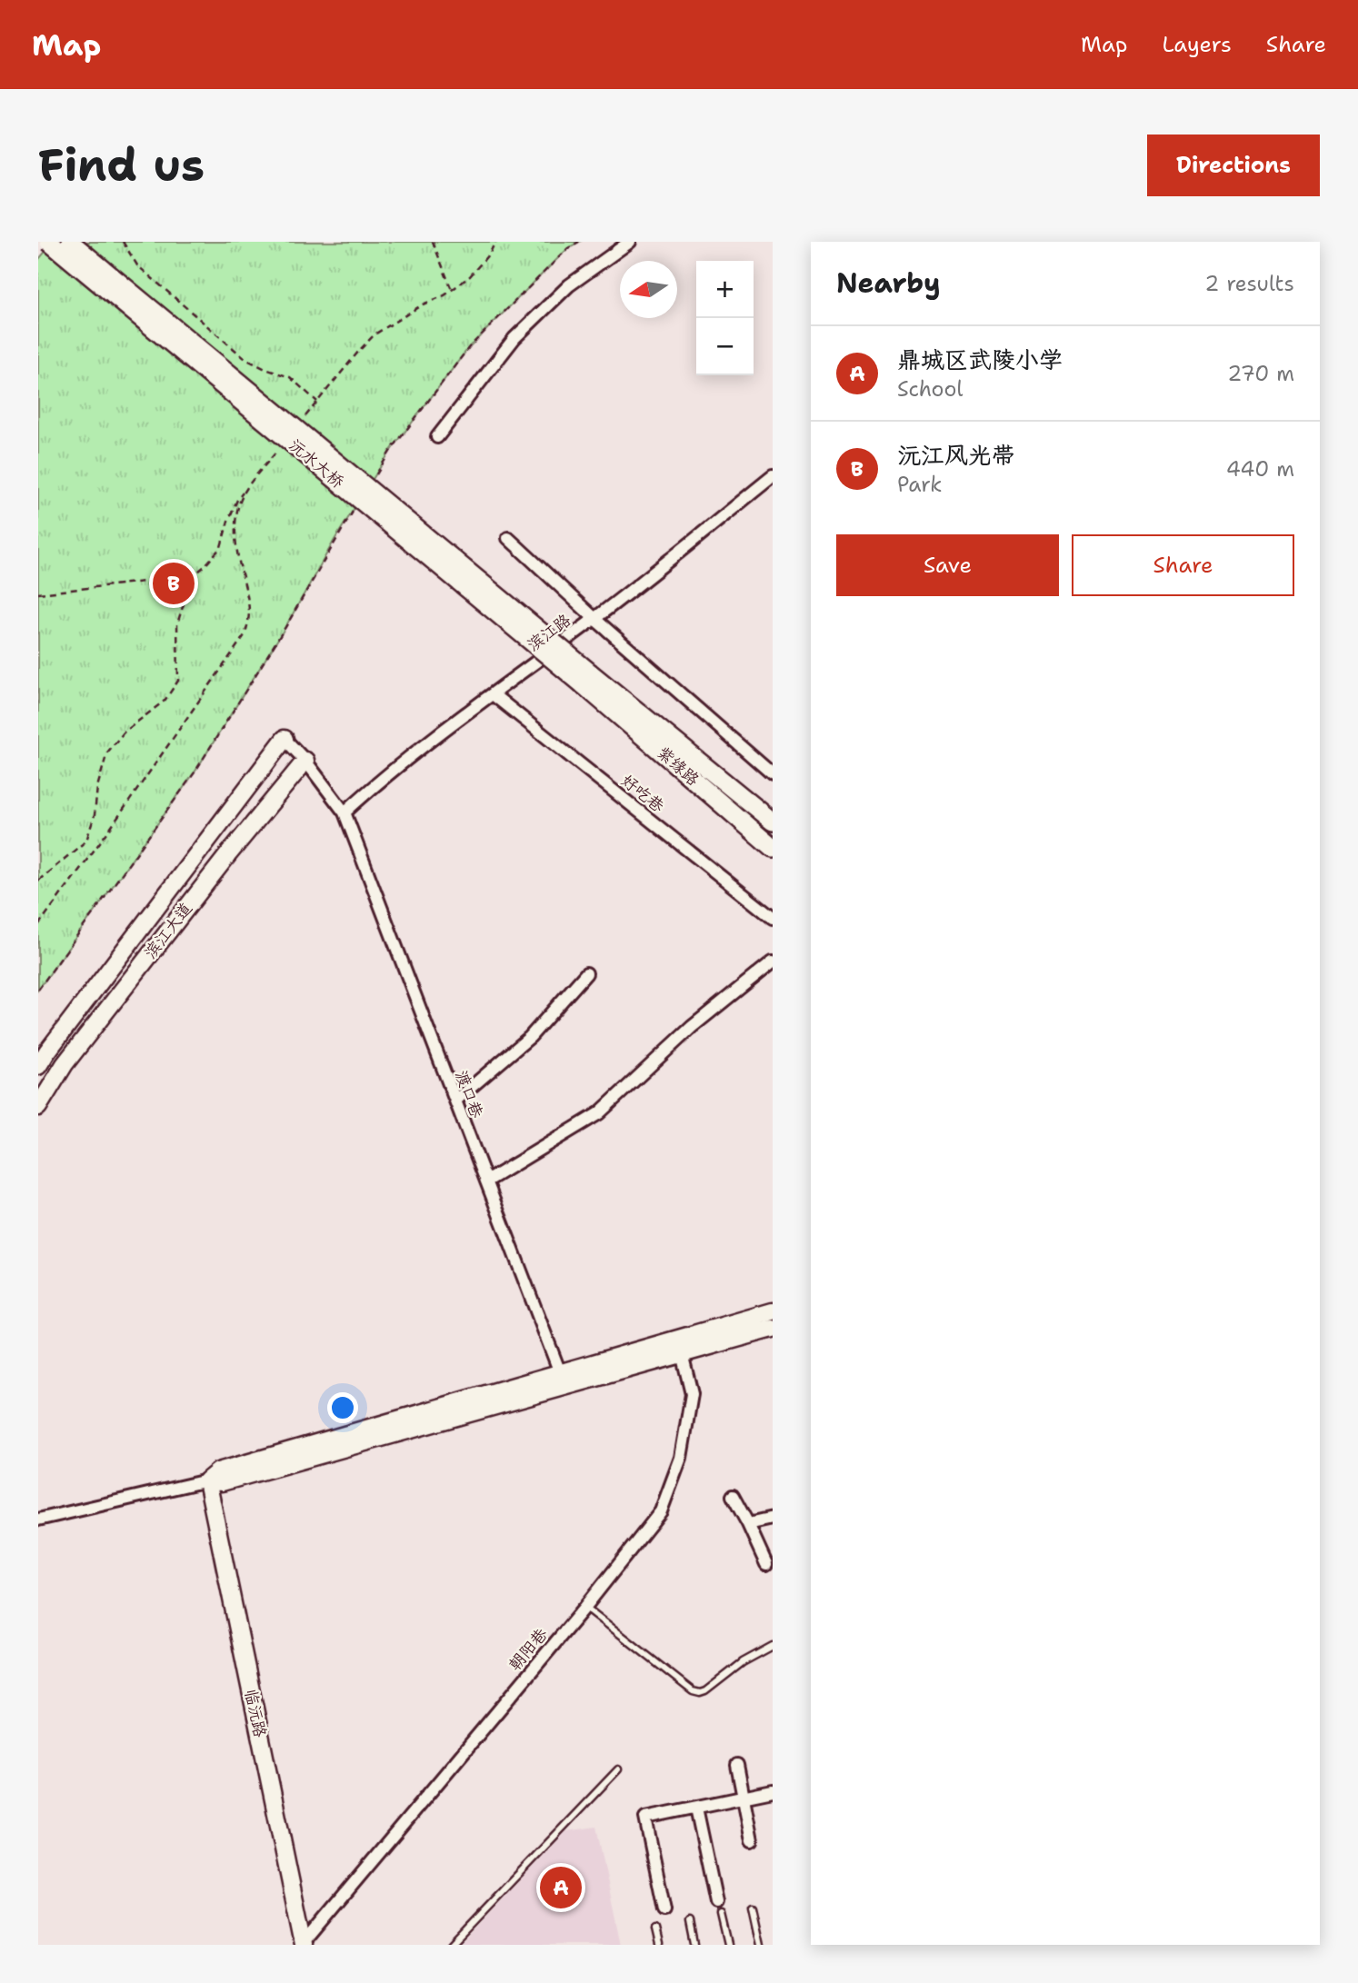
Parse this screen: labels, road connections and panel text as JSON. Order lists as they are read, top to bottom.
{
  "streets": {
    "main road": ["沅水大桥", "紫缘路"],
    "street": [
      "滨江路",
      "好吃巷",
      "滨江大道",
      "渡口巷",
      "朝阳巷",
      "临沅路"
    ]
  },
  "crossings": [
    ["沅水大桥", "紫缘路"],
    ["滨江路", "好吃巷"],
    ["滨江路", "渡口巷"],
    ["滨江大道", "渡口巷"],
    ["朝阳巷", "临沅路"]
  ],
  "north": "left",
  "page": {
    "header": "Map",
    "nav": ["Map", "Layers", "Share"],
    "buttons": [
      "Directions",
      ["Save", "Share"]
    ],
    "title": "Find us",
    "heading": ["Nearby", "2 results"],
    "map_buttons": ["+", "−"],
    "list": [
      {
        "mark": "A",
        "name": "鼎城区武陵小学",
        "note": "School",
        "value": "270 m"
      },
      {
        "mark": "B",
        "name": "沅江风光带",
        "note": "Park",
        "value": "440 m"
      }
    ],
    "pins": ["B", "A"]
  }
}
